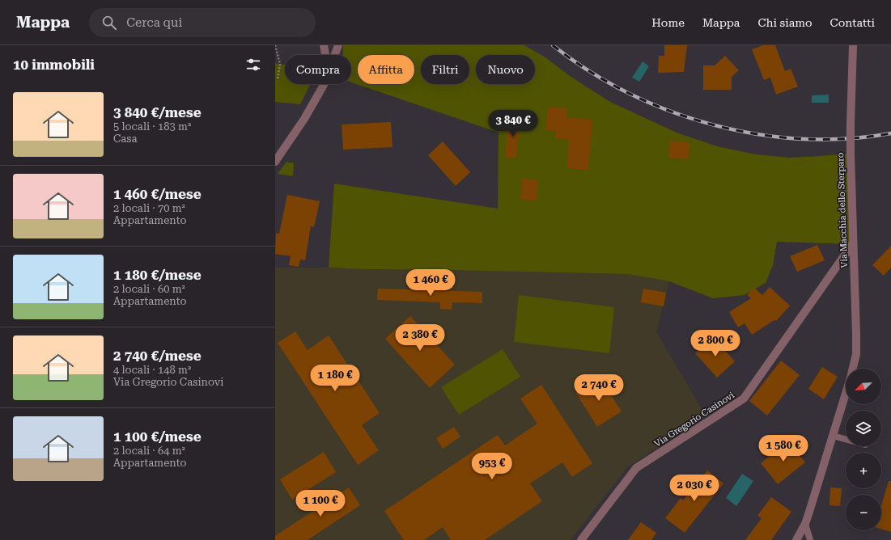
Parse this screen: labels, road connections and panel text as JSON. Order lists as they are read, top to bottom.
{
  "streets": {
    "street": ["Via Macchia dello Sterparo", "Via Gregorio Casinovi"]
  },
  "crossings": [
    ["Via Macchia dello Sterparo", "Via Gregorio Casinovi"]
  ],
  "north": "bottom left",
  "page": {
    "header": "Mappa",
    "search": "Cerca qui",
    "nav": [
      "Home",
      "Mappa",
      "Chi siamo",
      "Contatti"
    ],
    "heading": "10 immobili",
    "chip": [
      "Compra",
      "Affitta",
      "Filtri",
      "Nuovo"
    ],
    "list": [
      {
        "name": "3 840 €/mese",
        "note": "5 locali · 183 m² · Casa"
      },
      {
        "name": "1 460 €/mese",
        "note": "2 locali · 70 m² · Appartamento"
      },
      {
        "name": "1 180 €/mese",
        "note": "2 locali · 60 m² · Appartamento"
      },
      {
        "name": "2 740 €/mese",
        "note": "4 locali · 148 m² · Via Gregorio Casinovi"
      },
      {
        "name": "1 100 €/mese",
        "note": "2 locali · 64 m² · Appartamento"
      }
    ],
    "price": [
      "3 840 €",
      "1 460 €",
      "2 380 €",
      "2 800 €",
      "1 180 €",
      "2 740 €",
      "1 580 €",
      "953 €",
      "2 030 €",
      "1 100 €"
    ],
    "map_buttons": ["+", "−"]
  }
}
